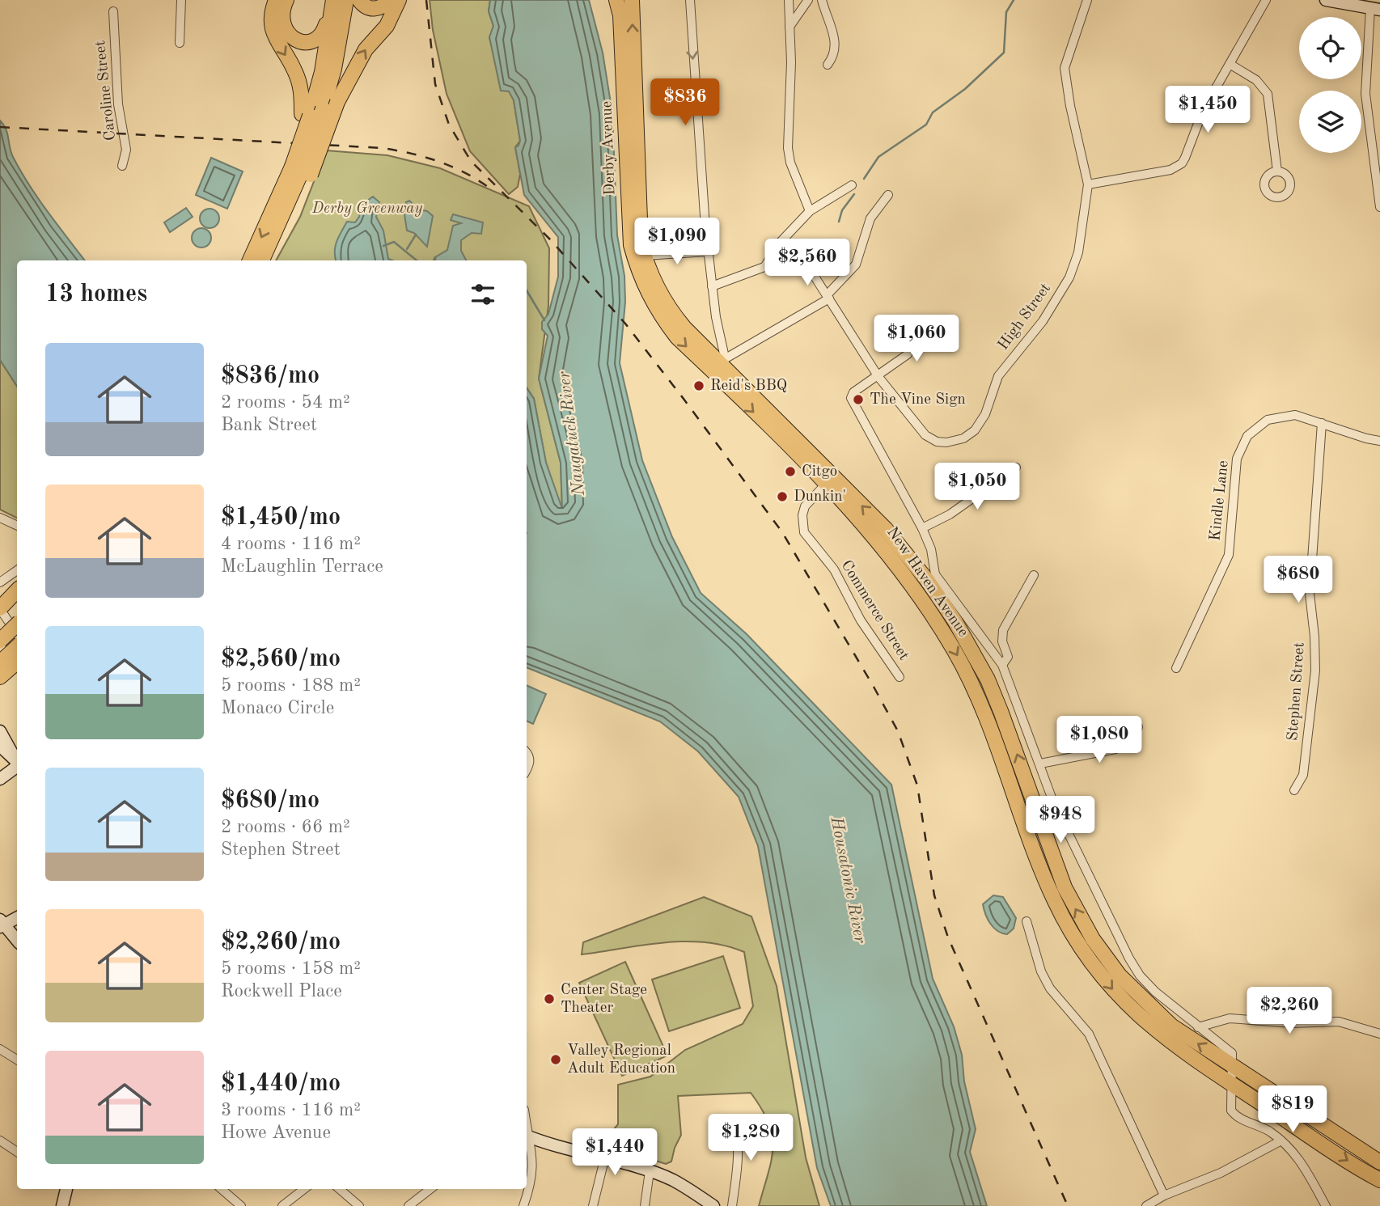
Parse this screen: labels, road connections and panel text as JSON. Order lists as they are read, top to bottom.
{
  "streets": {
    "highway": ["Derby Avenue", "New Haven Avenue"],
    "street": [
      "Caroline Street",
      "High Street",
      "Kindle Lane",
      "Commerce Street",
      "Stephen Street"
    ]
  },
  "crossings": [
    ["Derby Avenue", "New Haven Avenue"],
    ["Kindle Lane", "Stephen Street"],
    ["New Haven Avenue", "Commerce Street"]
  ],
  "water": ["Naugatuck River", "Housatonic River"],
  "parks": ["Derby Greenway"],
  "places": [
    "Reid's BBQ",
    "The Vine Sign",
    "Citgo",
    "Dunkin'",
    "Center Stage Theater",
    "Valley Regional Adult Education"
  ],
  "page": {
    "price": [
      "$836",
      "$1,450",
      "$1,090",
      "$2,560",
      "$1,060",
      "$1,050",
      "$680",
      "$1,080",
      "$948",
      "$2,260",
      "$819",
      "$1,280",
      "$1,440"
    ],
    "heading": "13 homes",
    "list": [
      {
        "name": "$836/mo",
        "note": "2 rooms · 54 m² · Bank Street"
      },
      {
        "name": "$1,450/mo",
        "note": "4 rooms · 116 m² · McLaughlin Terrace"
      },
      {
        "name": "$2,560/mo",
        "note": "5 rooms · 188 m² · Monaco Circle"
      },
      {
        "name": "$680/mo",
        "note": "2 rooms · 66 m² · Stephen Street"
      },
      {
        "name": "$2,260/mo",
        "note": "5 rooms · 158 m² · Rockwell Place"
      },
      {
        "name": "$1,440/mo",
        "note": "3 rooms · 116 m² · Howe Avenue"
      }
    ]
  }
}
